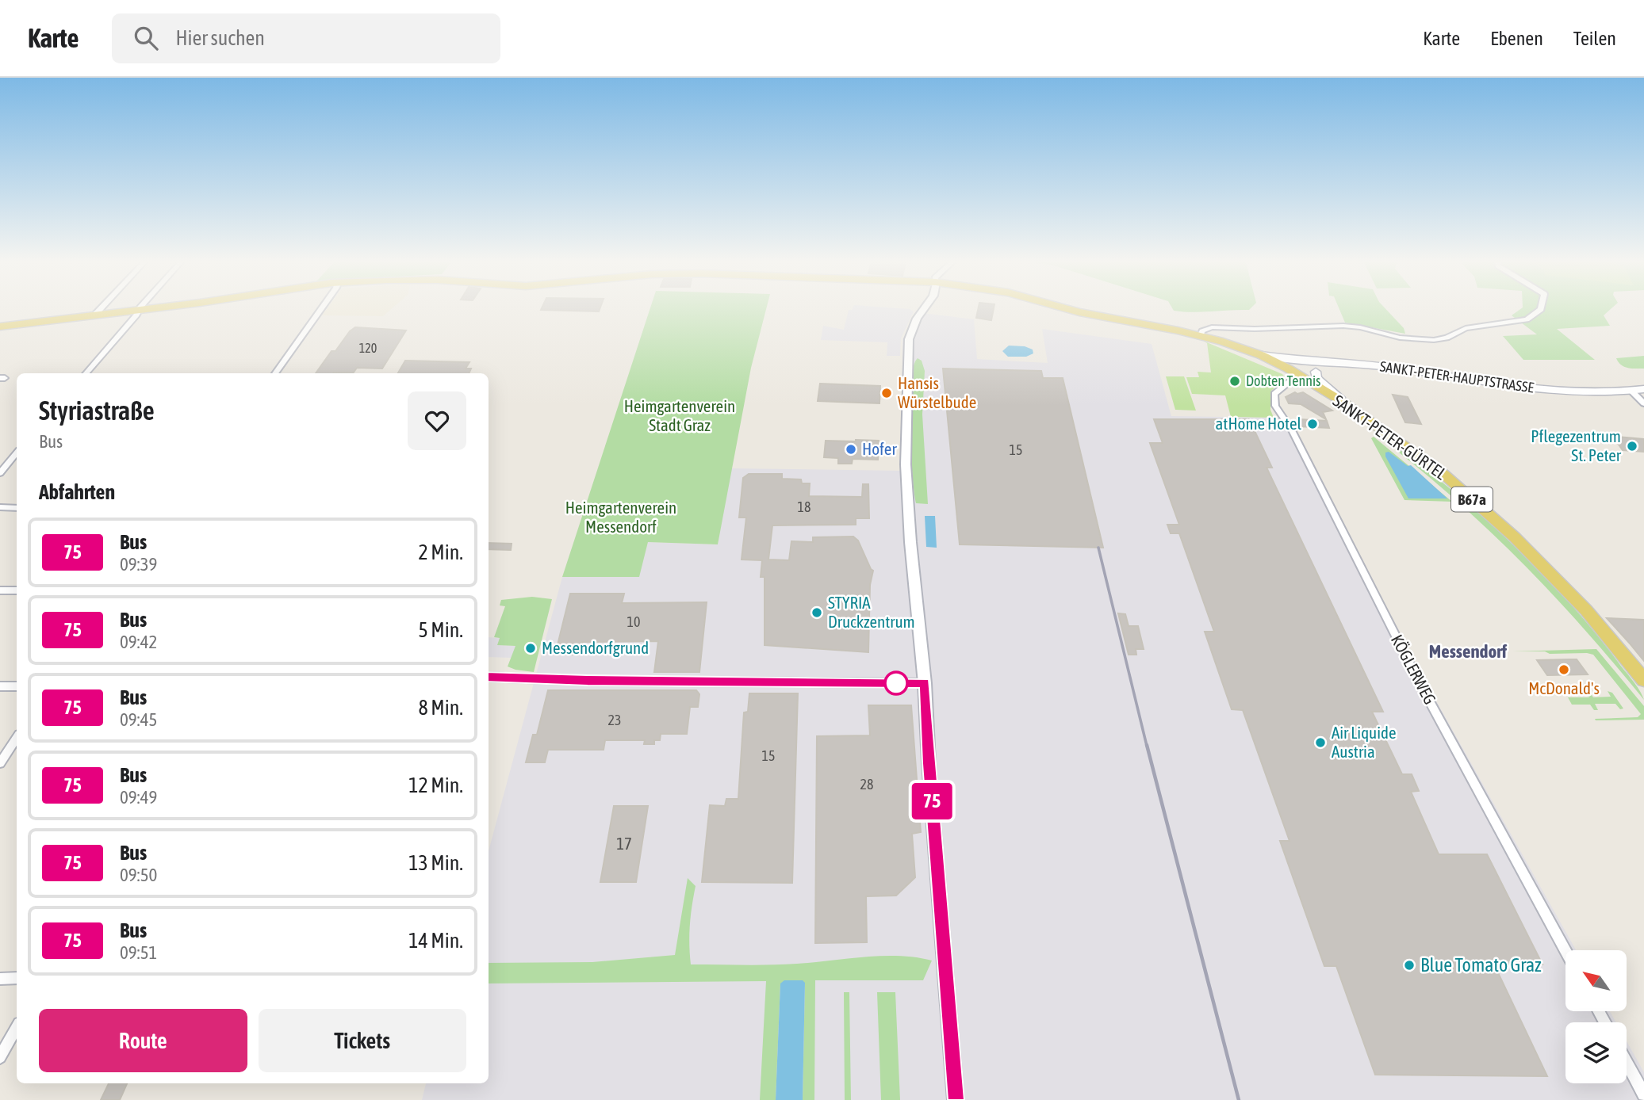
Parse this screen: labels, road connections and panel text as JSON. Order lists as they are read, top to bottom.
{
  "streets": {
    "main road": ["SANKT-PETER-HAUPTSTRASSE", "SANKT-PETER-GÜRTEL", "B67a"],
    "street": ["KÖGLERWEG"]
  },
  "crossings": [
    ["SANKT-PETER-HAUPTSTRASSE", "SANKT-PETER-GÜRTEL"],
    ["SANKT-PETER-HAUPTSTRASSE", "KÖGLERWEG"],
    ["SANKT-PETER-GÜRTEL", "KÖGLERWEG"]
  ],
  "districts": ["Messendorf"],
  "parks": ["Heimgartenverein Stadt Graz", "Heimgartenverein Messendorf"],
  "places": [
    "Dobten Tennis",
    "Hansis Würstelbude",
    "atHome Hotel",
    "Pflegezentrum St. Peter",
    "Hofer",
    "STYRIA Druckzentrum",
    "Messendorfgrund",
    "McDonald's",
    "Air Liquide Austria",
    "Blue Tomato Graz"
  ],
  "lines": ["bus line 75"],
  "house_numbers": [
    "120",
    "15",
    "18",
    "10",
    "23",
    "15",
    "28",
    "17"
  ],
  "north": "top left",
  "page": {
    "header": "Karte",
    "search": "Hier suchen",
    "nav": ["Karte", "Ebenen", "Teilen"],
    "on_map": "75",
    "heading": [
      ["Styriastraße", "Bus"],
      "Abfahrten"
    ],
    "list": [
      {
        "mark": "75",
        "name": "Bus",
        "note": "09:39",
        "value": "2 Min."
      },
      {
        "mark": "75",
        "name": "Bus",
        "note": "09:42",
        "value": "5 Min."
      },
      {
        "mark": "75",
        "name": "Bus",
        "note": "09:45",
        "value": "8 Min."
      },
      {
        "mark": "75",
        "name": "Bus",
        "note": "09:49",
        "value": "12 Min."
      },
      {
        "mark": "75",
        "name": "Bus",
        "note": "09:50",
        "value": "13 Min."
      },
      {
        "mark": "75",
        "name": "Bus",
        "note": "09:51",
        "value": "14 Min."
      }
    ],
    "buttons": ["Route", "Tickets"]
  }
}
